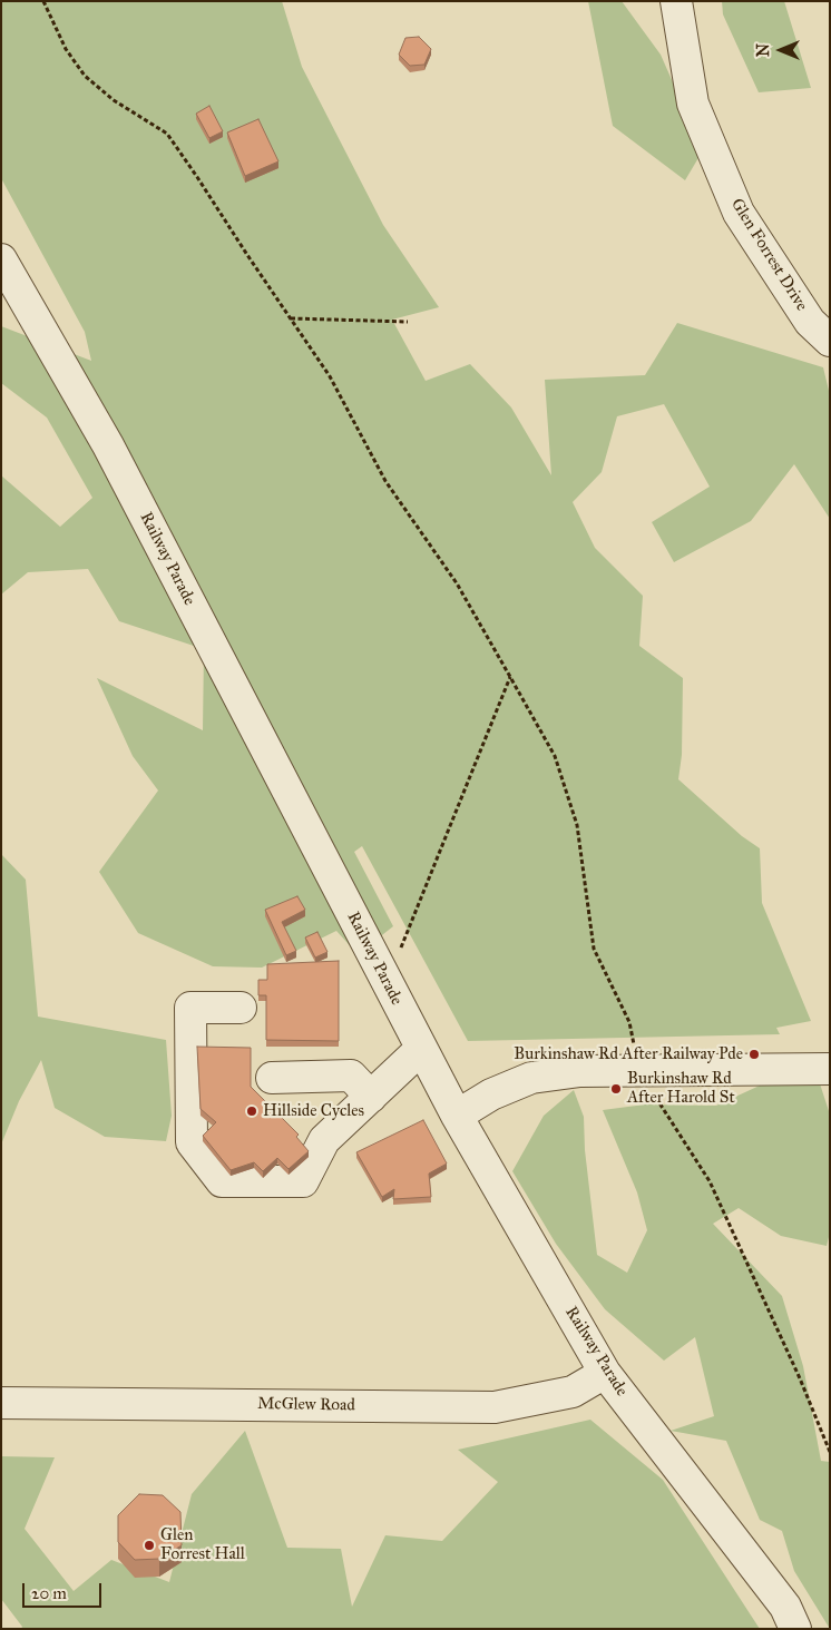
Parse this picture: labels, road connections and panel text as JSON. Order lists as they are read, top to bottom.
{
  "streets": {
    "street": ["Glen Forrest Drive", "Railway Parade", "McGlew Road"]
  },
  "crossings": [
    ["Railway Parade", "McGlew Road"]
  ],
  "places": [
    "Burkinshaw Rd After Railway Pde",
    "Burkinshaw Rd After Harold St",
    "Hillside Cycles",
    "Glen Forrest Hall"
  ],
  "scale_bar": "20 m",
  "north": "left"
}
